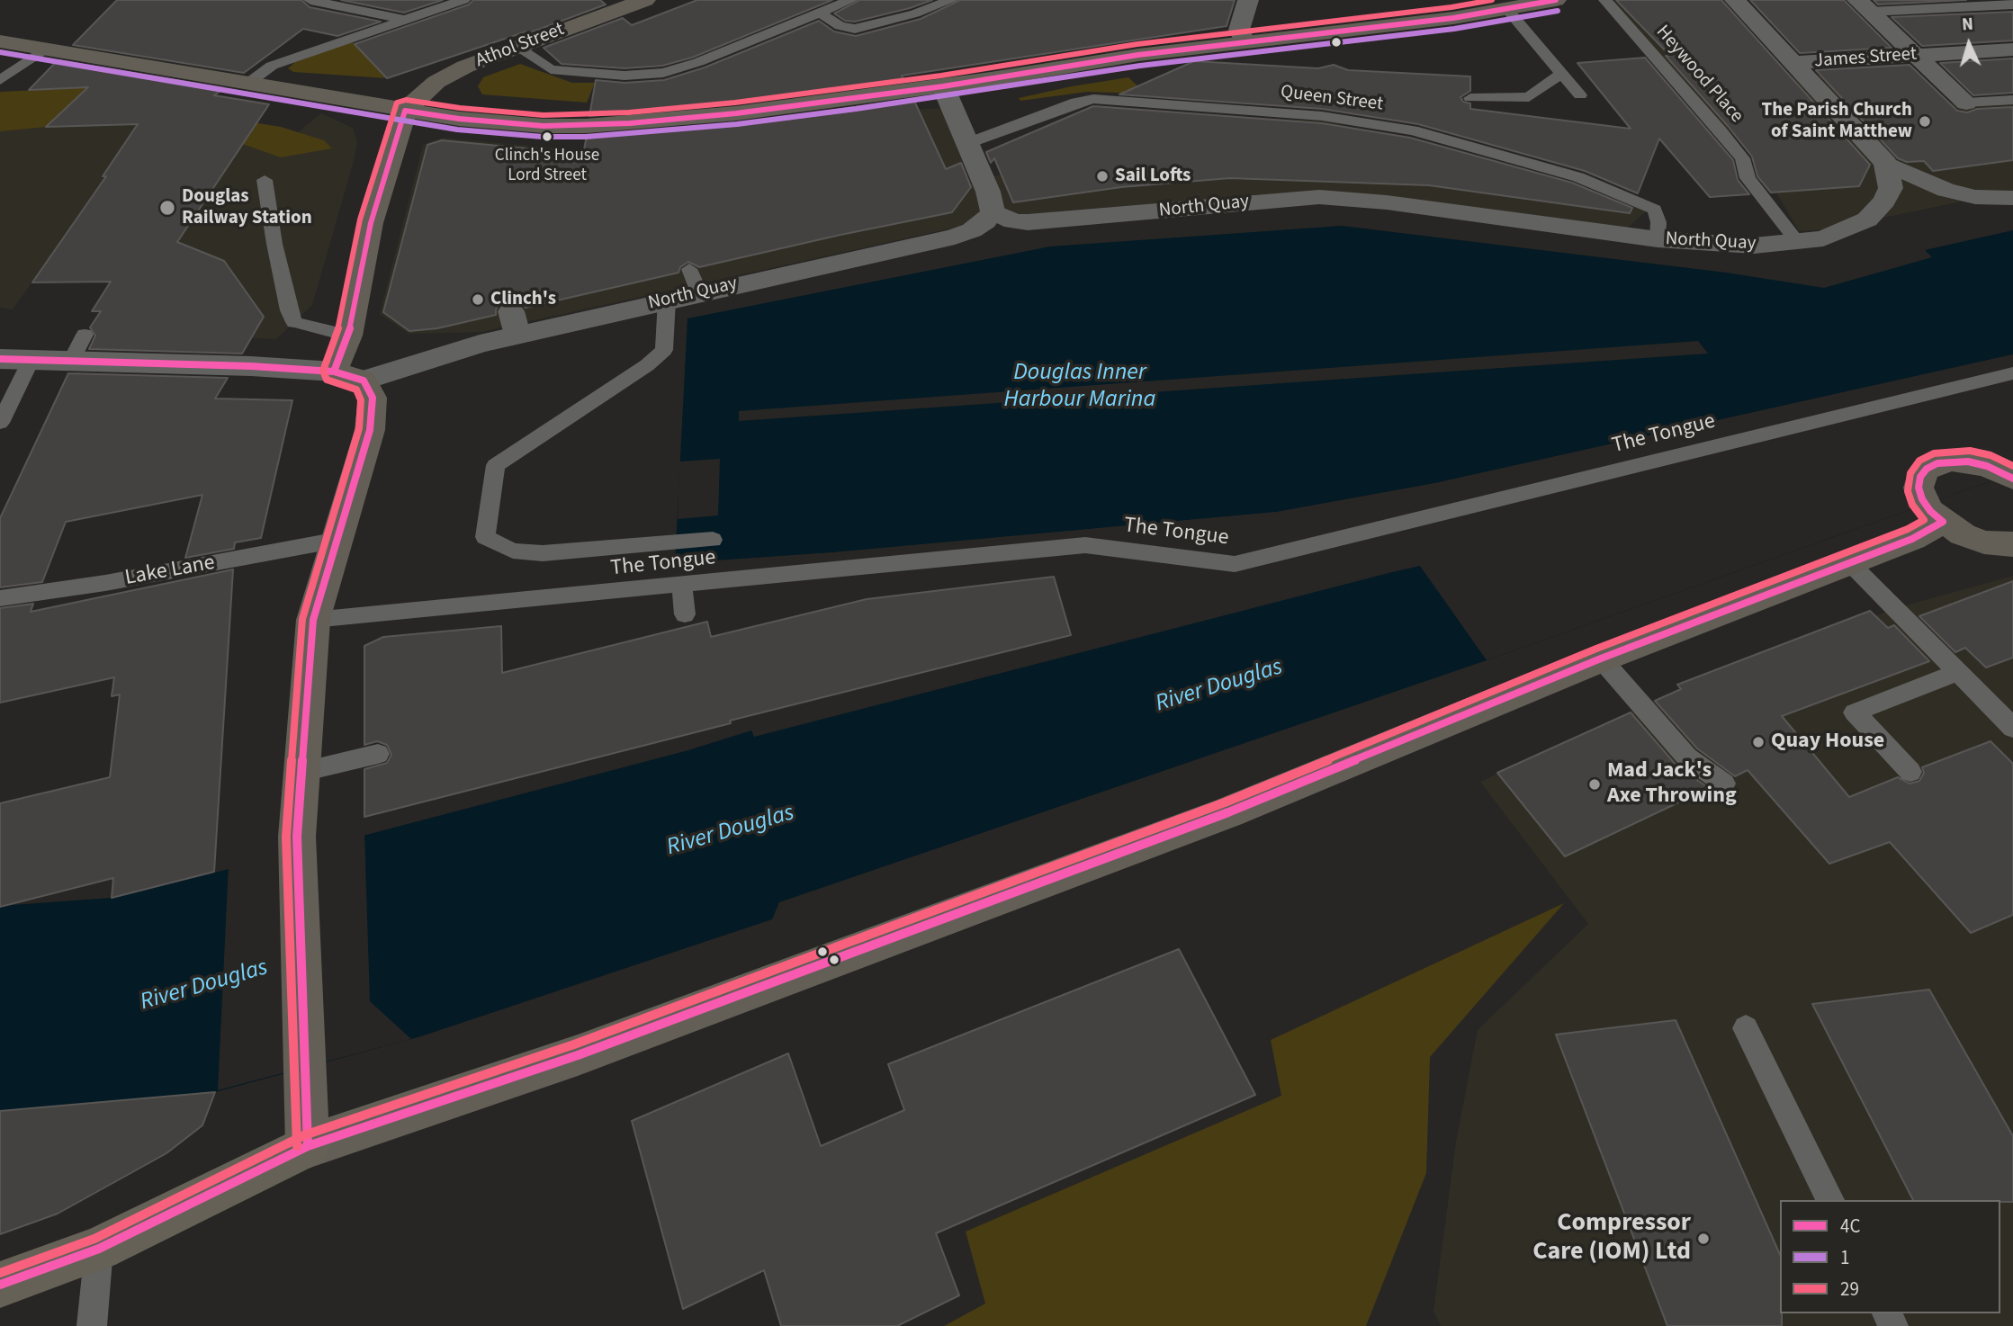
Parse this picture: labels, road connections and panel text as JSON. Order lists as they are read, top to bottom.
{
  "streets": {
    "main road": ["Athol Street"],
    "street": ["James Street", "North Quay"],
    "lane": [
      "Heywood Place",
      "Queen Street",
      "The Tongue",
      "Lake Lane"
    ]
  },
  "crossings": [
    ["Heywood Place", "North Quay"],
    ["Queen Street", "North Quay"]
  ],
  "water": ["Douglas Inner Harbour Marina", "River Douglas"],
  "places": [
    "The Parish Church of Saint Matthew",
    "Clinch's House Lord Street",
    "Sail Lofts",
    "Douglas Railway Station",
    "Clinch's",
    "Quay House",
    "Mad Jack's Axe Throwing",
    "Compressor Care (IOM) Ltd"
  ],
  "lines": ["transit line 4C", "transit line 29", "transit line 1"],
  "legend": ["4C", "1", "29"],
  "north": "top"
}
